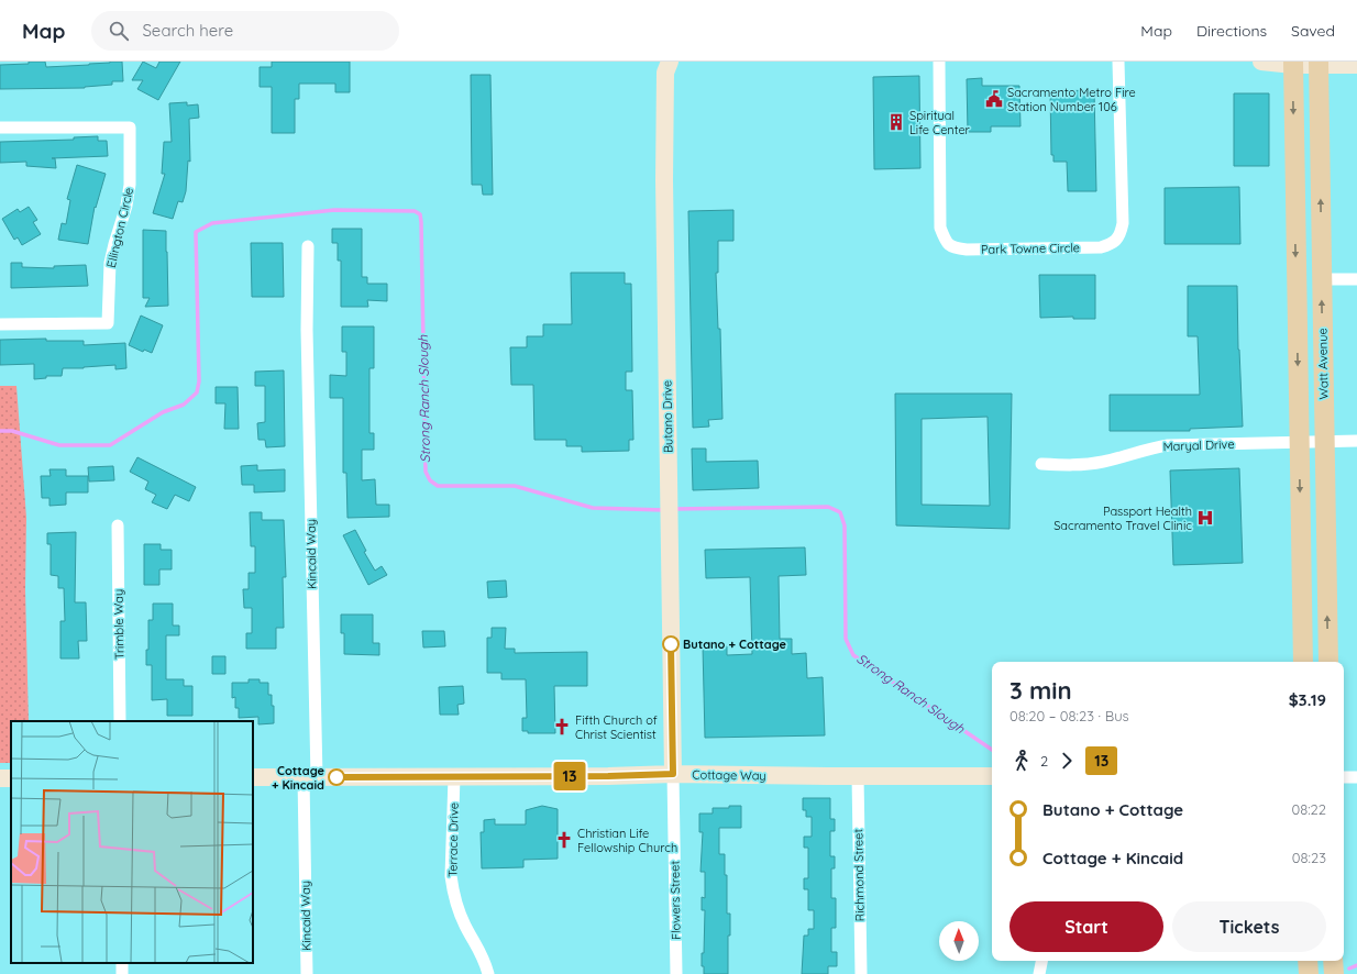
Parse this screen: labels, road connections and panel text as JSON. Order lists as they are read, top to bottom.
{
  "streets": {
    "main road": ["Watt Avenue"],
    "street": [
      "Ellington Circle",
      "Park Towne Circle",
      "Butano Drive",
      "Maryal Drive",
      "Kincaid Way",
      "Trimble Way",
      "Cottage Way",
      "Terrace Drive",
      "Richmond Street",
      "Flowers Street"
    ]
  },
  "crossings": [
    ["Watt Avenue", "Maryal Drive"],
    ["Butano Drive", "Cottage Way"],
    ["Butano Drive", "Flowers Street"],
    ["Kincaid Way", "Cottage Way"],
    ["Cottage Way", "Terrace Drive"],
    ["Cottage Way", "Richmond Street"],
    ["Cottage Way", "Flowers Street"]
  ],
  "water": ["Strong Ranch Slough"],
  "places": {
    "public building": ["Sacramento Metro Fire Station Number 106"],
    "building": ["Spiritual Life Center"],
    "hospital": ["Passport Health Sacramento Travel Clinic"],
    "other": ["Butano + Cottage", "Cottage + Kincaid"],
    "church": ["Fifth Church of Christ Scientist", "Christian Life Fellowship Church"]
  },
  "lines": ["bus line 13"],
  "north": "top",
  "page": {
    "header": "Map",
    "search": "Search here",
    "nav": ["Map", "Directions", "Saved"],
    "on_map": "13",
    "heading": ["3 min", "08:20 – 08:23 · Bus", "$3.19"],
    "legs": ["2", "13"],
    "list": [
      {
        "name": "Butano + Cottage",
        "value": "08:22"
      },
      {
        "name": "Cottage + Kincaid",
        "value": "08:23"
      }
    ],
    "buttons": ["Start", "Tickets"]
  }
}
